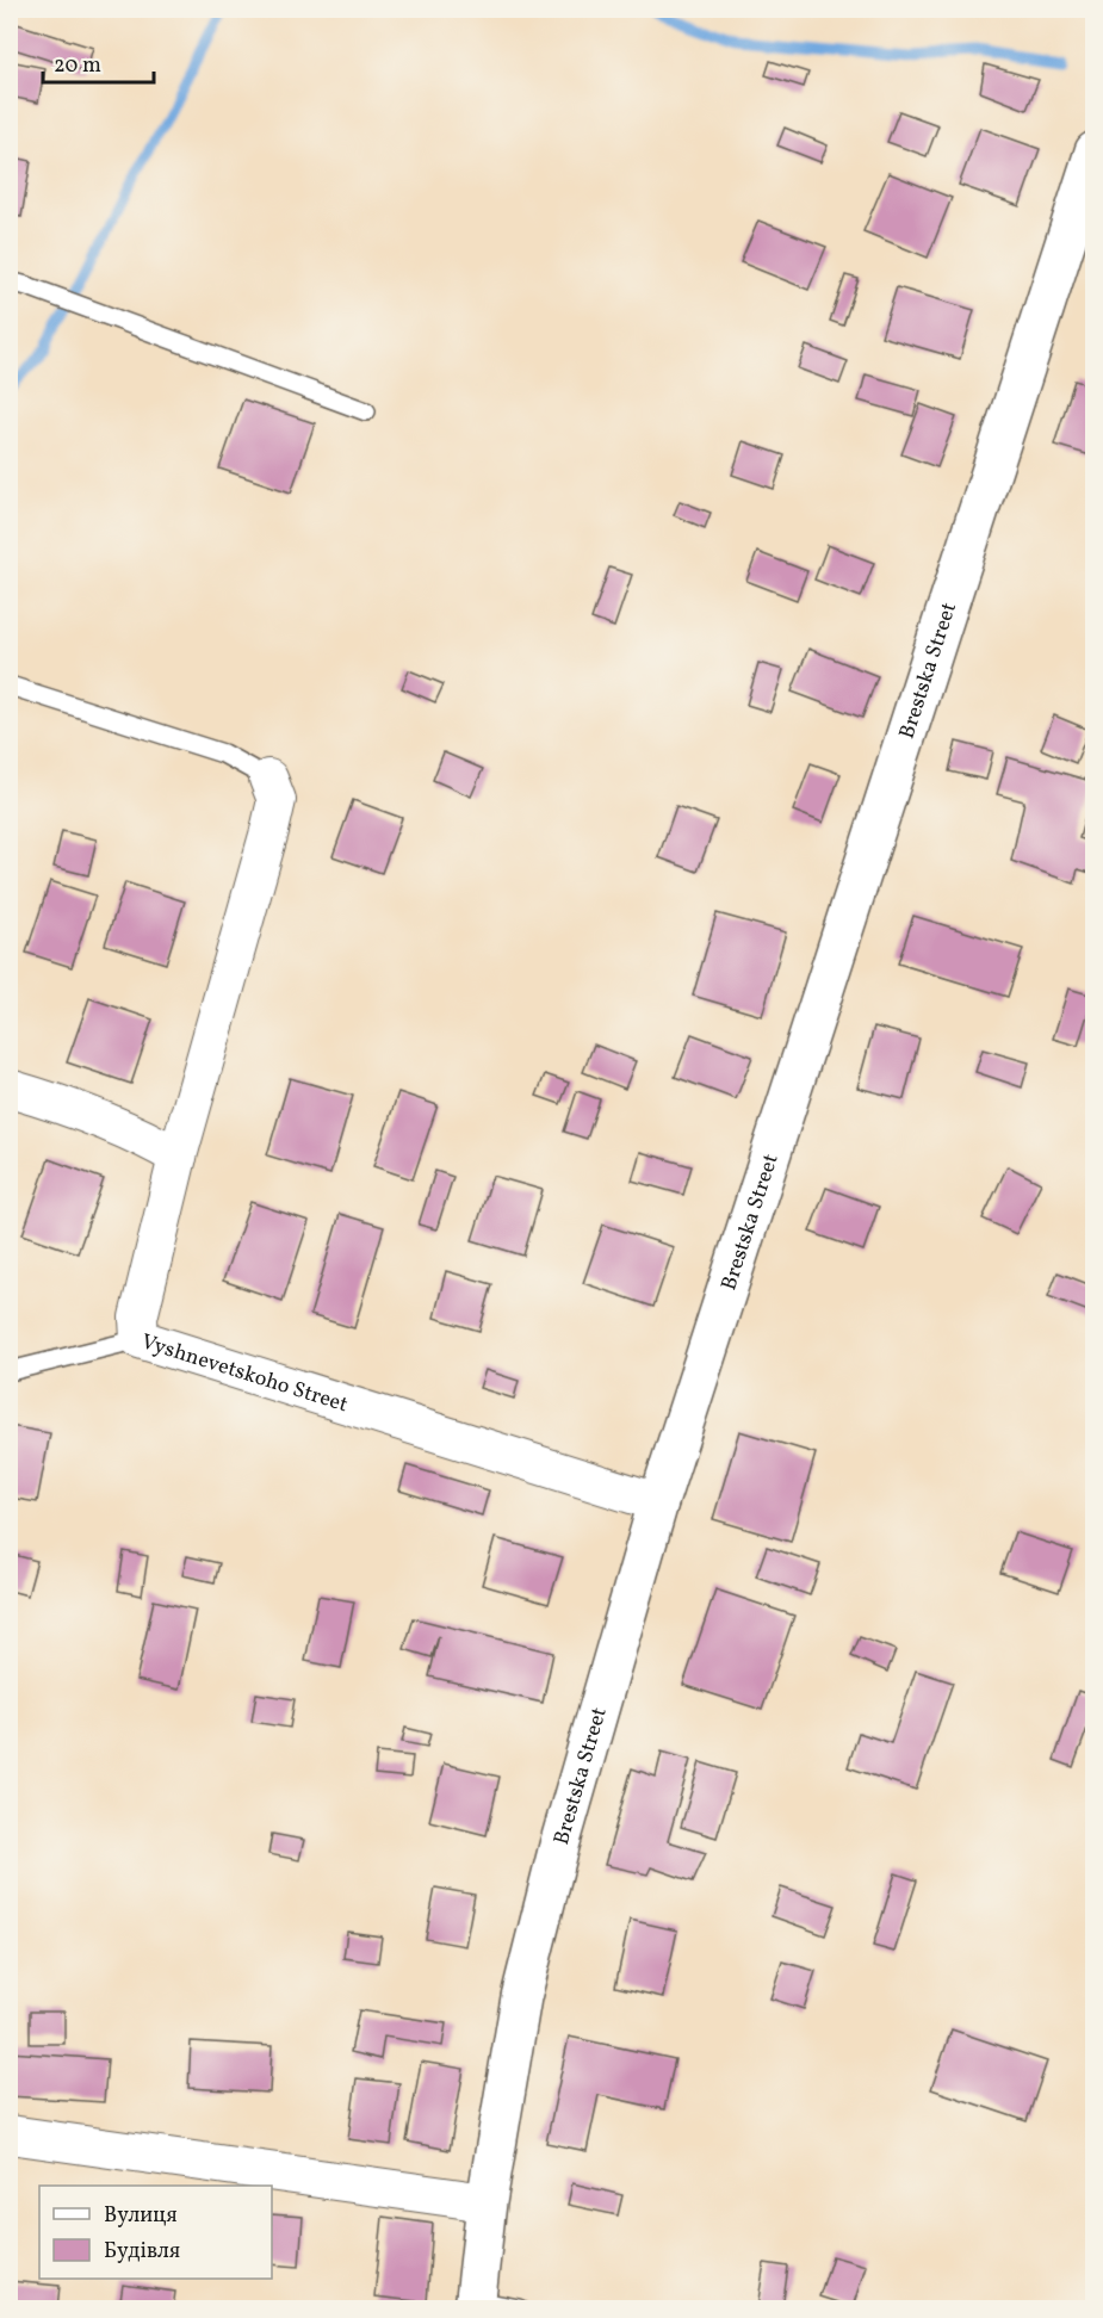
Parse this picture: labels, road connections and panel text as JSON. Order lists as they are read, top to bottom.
{
  "streets": {
    "main road": ["Brestska Street"],
    "street": ["Vyshnevetskoho Street"]
  },
  "crossings": [
    ["Brestska Street", "Vyshnevetskoho Street"]
  ],
  "legend": ["Вулиця", "Будівля"],
  "scale_bar": "20 m"
}
